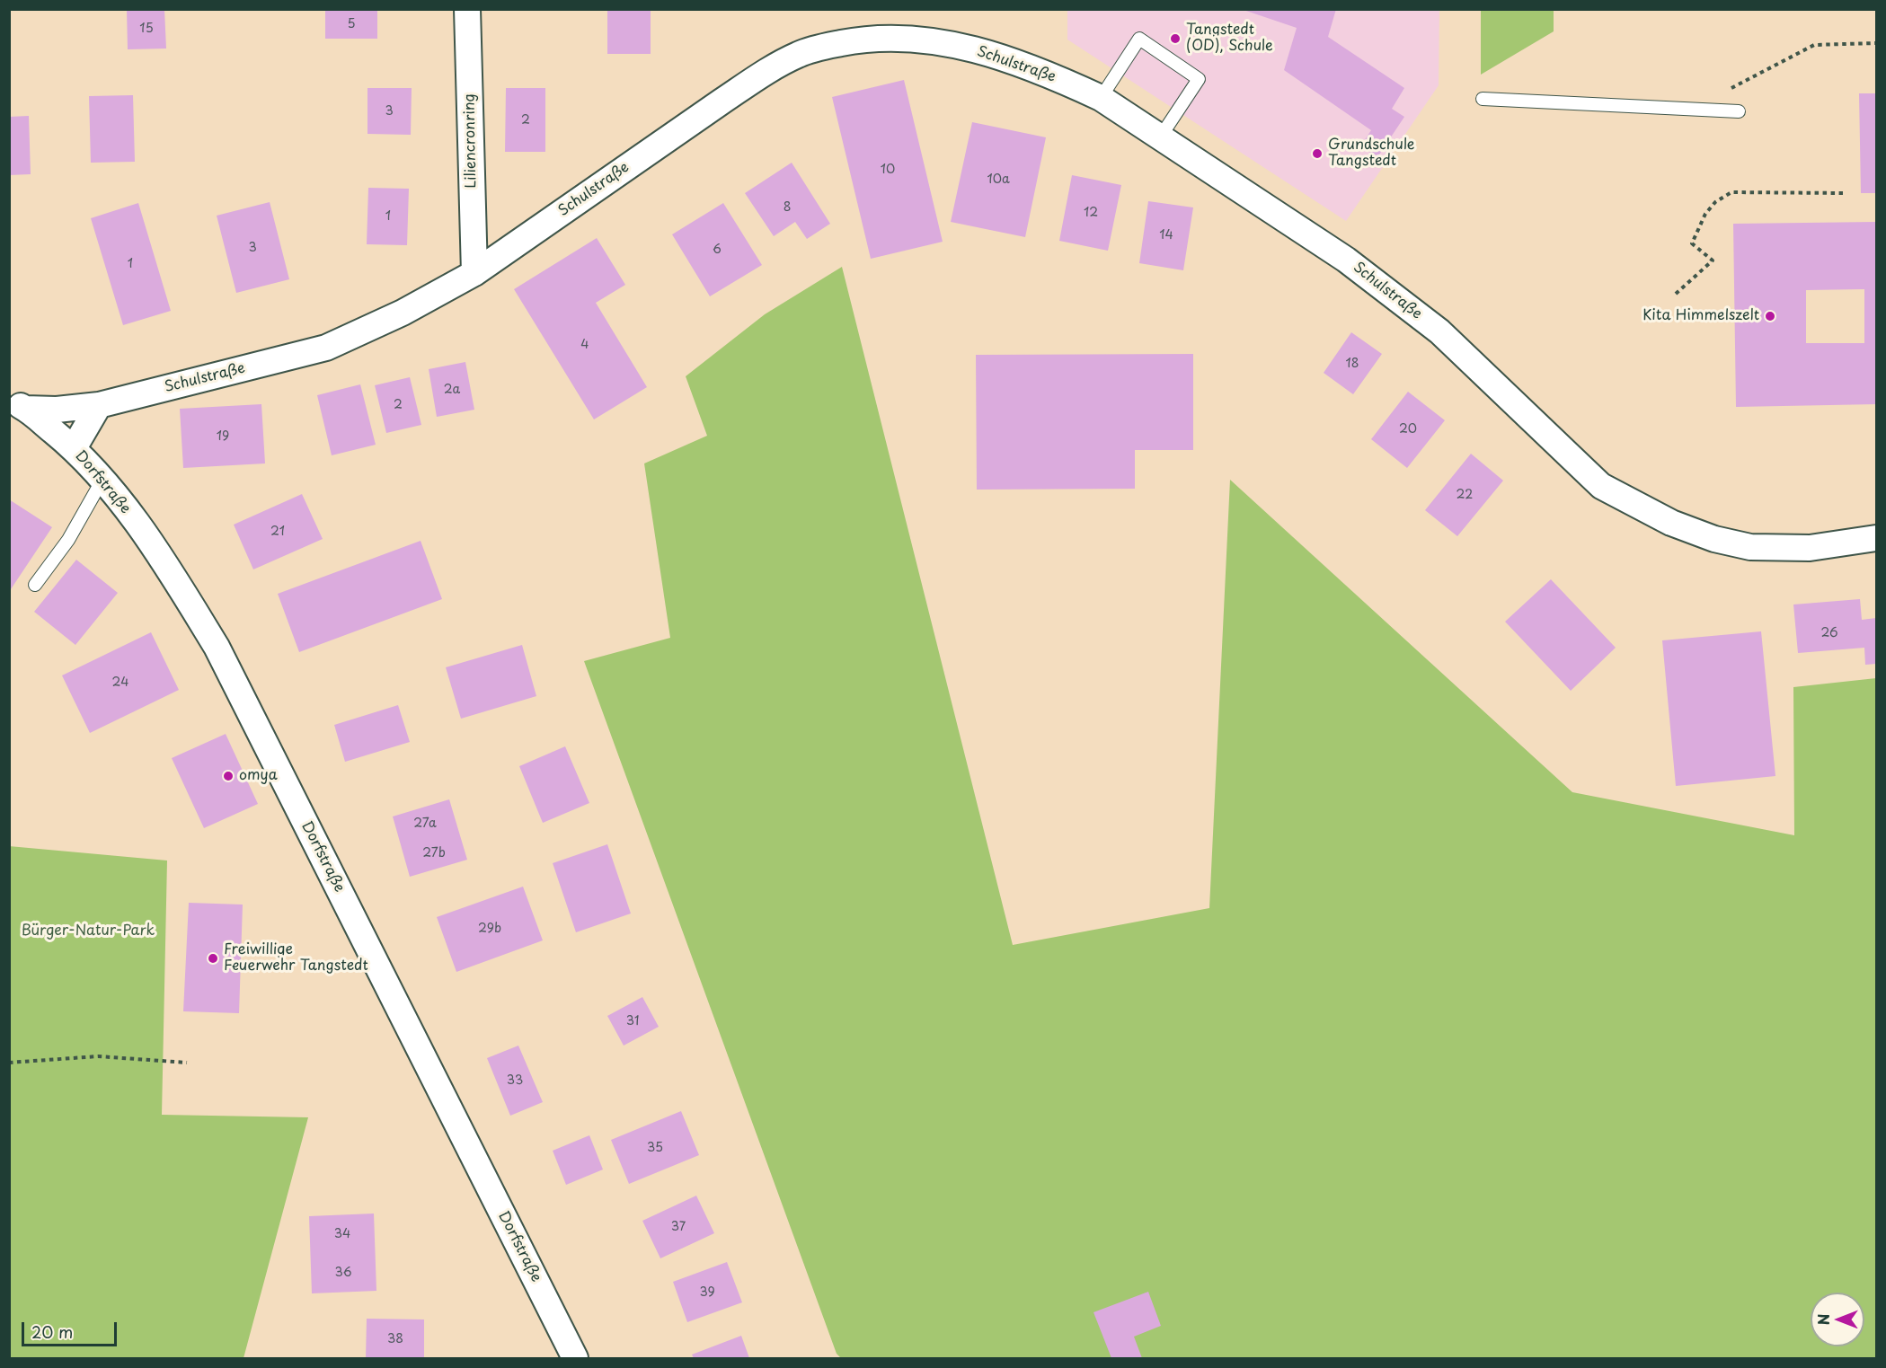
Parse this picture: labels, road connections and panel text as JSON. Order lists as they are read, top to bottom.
{
  "streets": {
    "street": ["Schulstraße", "Liliencronring", "Dorfstraße"]
  },
  "crossings": [
    ["Schulstraße", "Liliencronring"],
    ["Schulstraße", "Dorfstraße"]
  ],
  "parks": ["Bürger-Natur-Park"],
  "places": [
    "Tangstedt (OD), Schule",
    "Grundschule Tangstedt",
    "Kita Himmelszelt",
    "omya",
    "Freiwillige Feuerwehr Tangstedt"
  ],
  "house_numbers": [
    "5",
    "15",
    "3",
    "2",
    "10",
    "10a",
    "8",
    "12",
    "1",
    "14",
    "3",
    "6",
    "1",
    "4",
    "18",
    "2a",
    "2",
    "20",
    "19",
    "22",
    "21",
    "26",
    "24",
    "27a",
    "27b",
    "29b",
    "31",
    "33",
    "35",
    "37",
    "34",
    "36",
    "39",
    "38"
  ],
  "scale_bar": "20 m",
  "north": "left"
}
